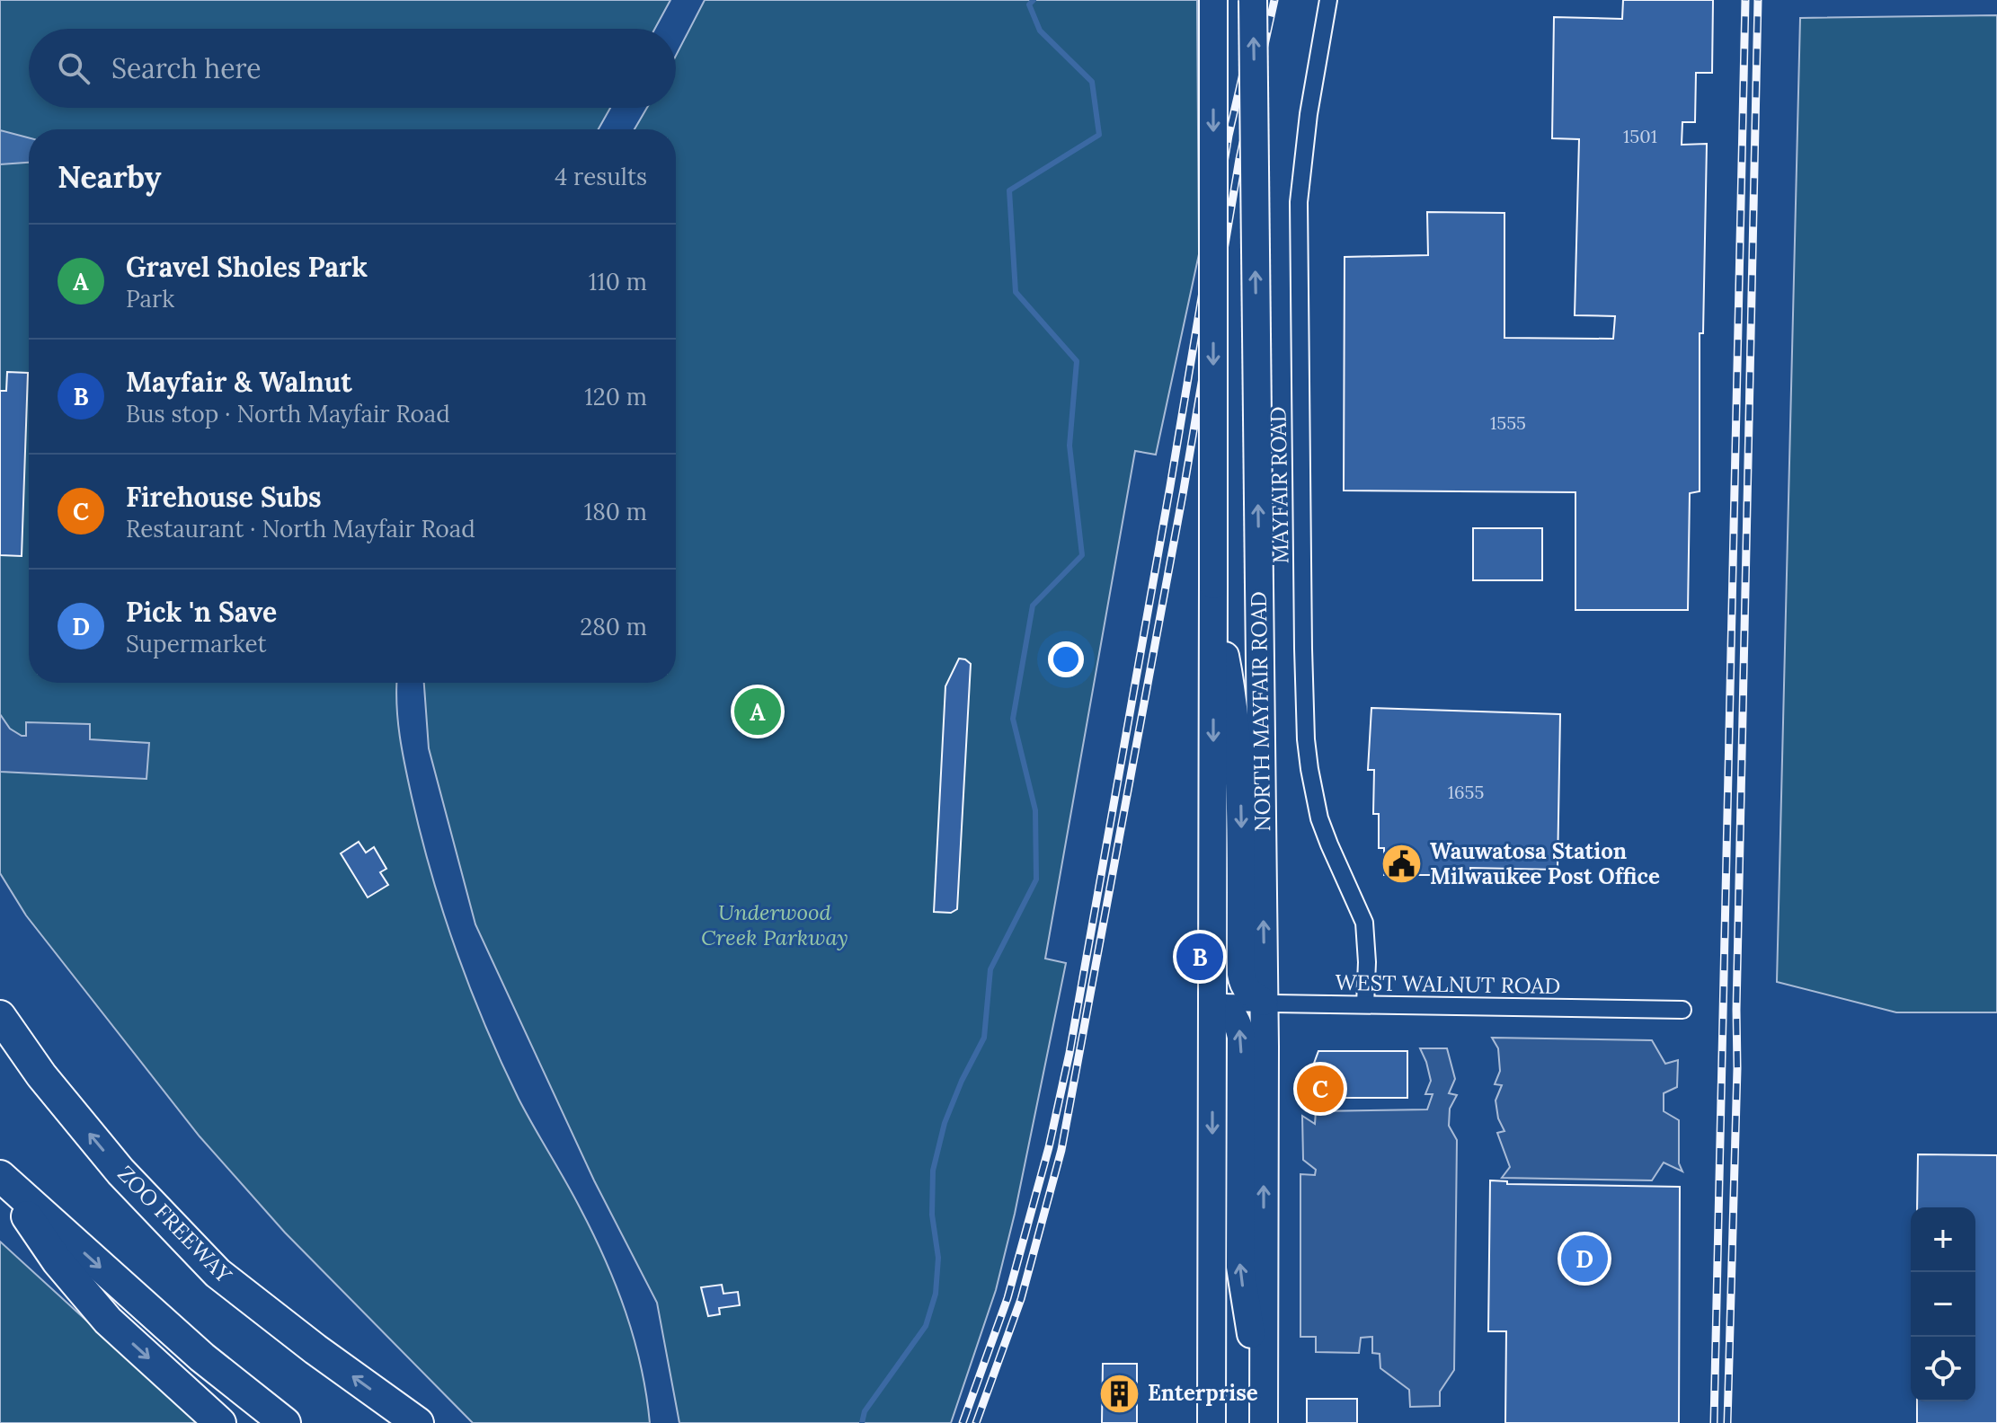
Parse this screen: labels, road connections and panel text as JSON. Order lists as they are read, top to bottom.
{
  "streets": {
    "highway": ["ZOO FREEWAY"],
    "main road": ["NORTH MAYFAIR ROAD"],
    "street": ["MAYFAIR ROAD", "WEST WALNUT ROAD"]
  },
  "crossings": [
    ["MAYFAIR ROAD", "WEST WALNUT ROAD"],
    ["NORTH MAYFAIR ROAD", "WEST WALNUT ROAD"]
  ],
  "parks": ["Underwood Creek Parkway"],
  "places": {
    "public building": ["Wauwatosa Station Milwaukee Post Office"],
    "building": ["Enterprise"]
  },
  "house_numbers": ["1501", "1555", "1655"],
  "page": {
    "search": "Search here",
    "heading": ["Nearby", "4 results"],
    "list": [
      {
        "mark": "A",
        "name": "Gravel Sholes Park",
        "note": "Park",
        "value": "110 m"
      },
      {
        "mark": "B",
        "name": "Mayfair & Walnut",
        "note": "Bus stop · North Mayfair Road",
        "value": "120 m"
      },
      {
        "mark": "C",
        "name": "Firehouse Subs",
        "note": "Restaurant · North Mayfair Road",
        "value": "180 m"
      },
      {
        "mark": "D",
        "name": "Pick 'n Save",
        "note": "Supermarket",
        "value": "280 m"
      }
    ],
    "pins": [
      "A",
      "B",
      "C",
      "D"
    ],
    "map_buttons": ["+", "−"]
  }
}
